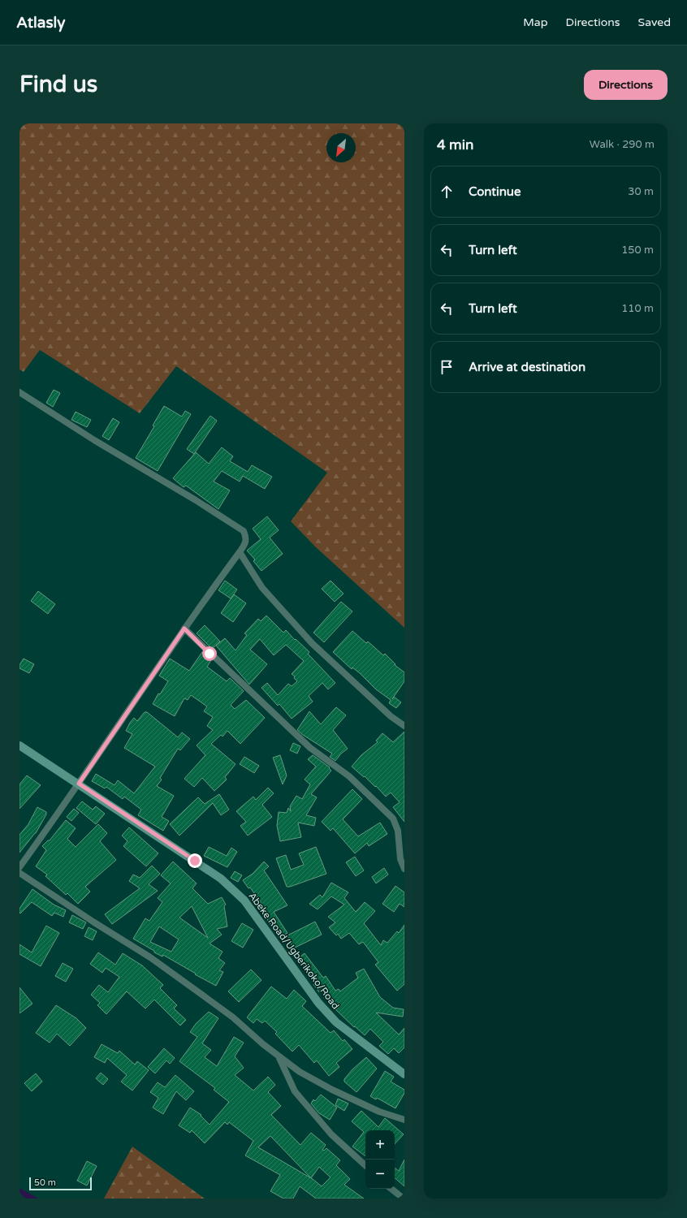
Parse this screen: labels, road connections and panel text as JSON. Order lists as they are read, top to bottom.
{
  "streets": {
    "street": ["Abeke Road/Ugberikoko/Road"]
  },
  "scale_bar": "50 m",
  "north": "bottom left",
  "page": {
    "header": "Atlasly",
    "nav": ["Map", "Directions", "Saved"],
    "buttons": "Directions",
    "title": "Find us",
    "heading": ["4 min", "Walk · 290 m"],
    "list": [
      ["Continue", "30 m"],
      ["Turn left", "150 m"],
      ["Turn left", "110 m"],
      "Arrive at destination"
    ],
    "map_buttons": ["+", "−"],
    "scale": "50 m"
  }
}
